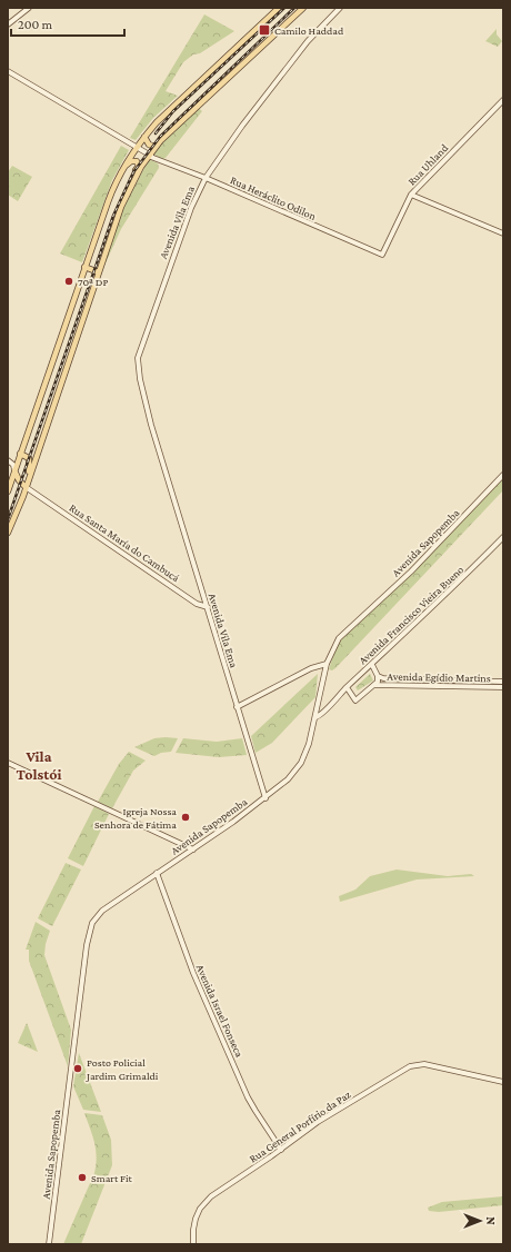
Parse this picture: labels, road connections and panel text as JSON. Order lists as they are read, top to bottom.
{
  "streets": {
    "main road": [
      "Rua Uhland",
      "Rua Heráclito Odilon",
      "Avenida Vila Ema",
      "Rua Santa María do Cambucá",
      "Avenida Sapopemba",
      "Avenida Francisco Vieira Bueno",
      "Avenida Egídio Martins",
      "Avenida Israel Fonseca",
      "Rua General Porfírio da Paz"
    ]
  },
  "crossings": [
    ["Rua Uhland", "Rua Heráclito Odilon"],
    ["Rua Heráclito Odilon", "Avenida Vila Ema"],
    ["Avenida Vila Ema", "Rua Santa María do Cambucá"],
    ["Avenida Vila Ema", "Avenida Sapopemba"],
    ["Avenida Sapopemba", "Avenida Francisco Vieira Bueno"],
    ["Avenida Sapopemba", "Avenida Israel Fonseca"],
    ["Avenida Francisco Vieira Bueno", "Avenida Egídio Martins"],
    ["Avenida Israel Fonseca", "Rua General Porfírio da Paz"]
  ],
  "districts": ["Vila Tolstói"],
  "places": {
    "transit": ["Camilo Haddad"],
    "other": [
      "70ª DP",
      "Igreja Nossa Senhora de Fátima",
      "Posto Policial Jardim Grimaldi",
      "Smart Fit"
    ]
  },
  "scale_bar": "200 m",
  "north": "right"
}
